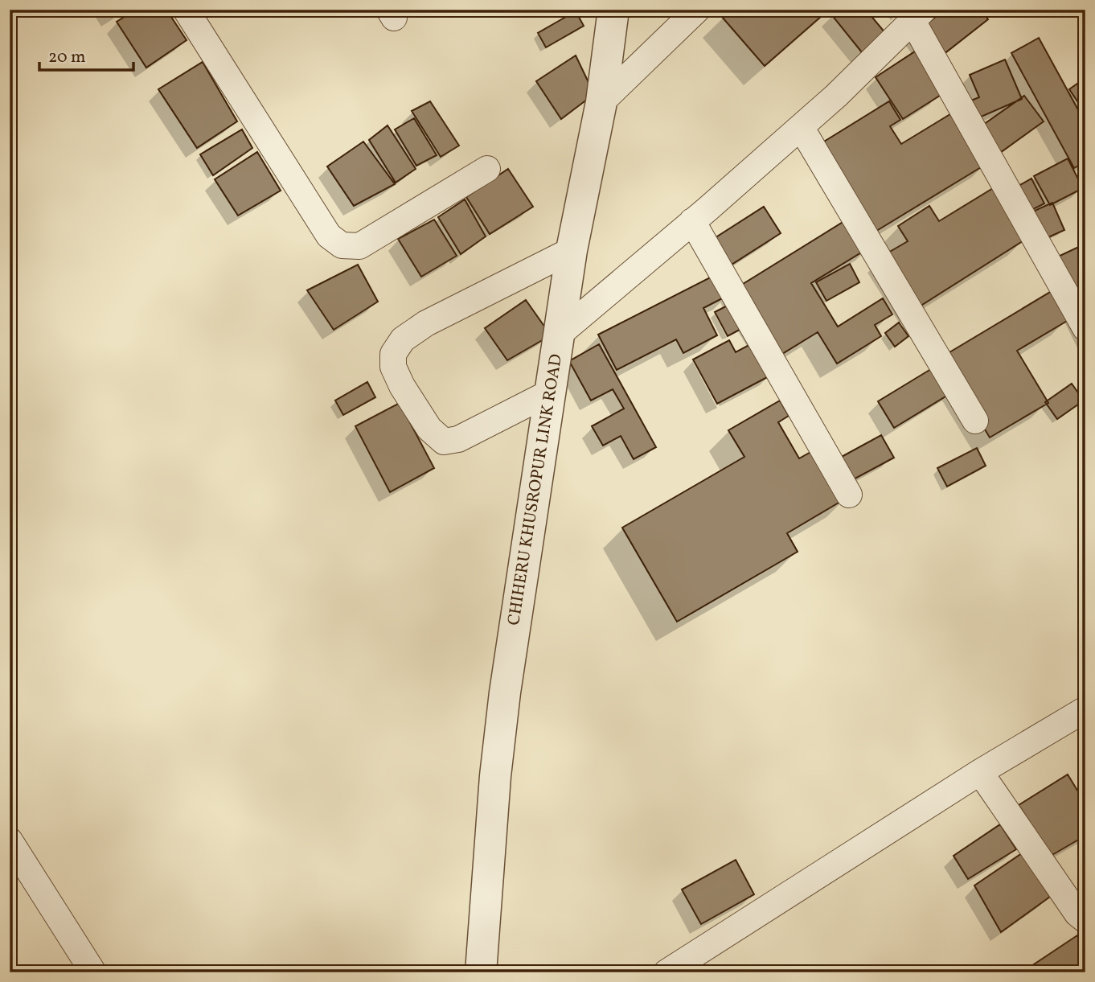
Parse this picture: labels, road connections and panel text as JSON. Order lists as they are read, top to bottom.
{
  "streets": {
    "street": ["CHIHERU KHUSROPUR LINK ROAD"]
  },
  "scale_bar": "20 m"
}
